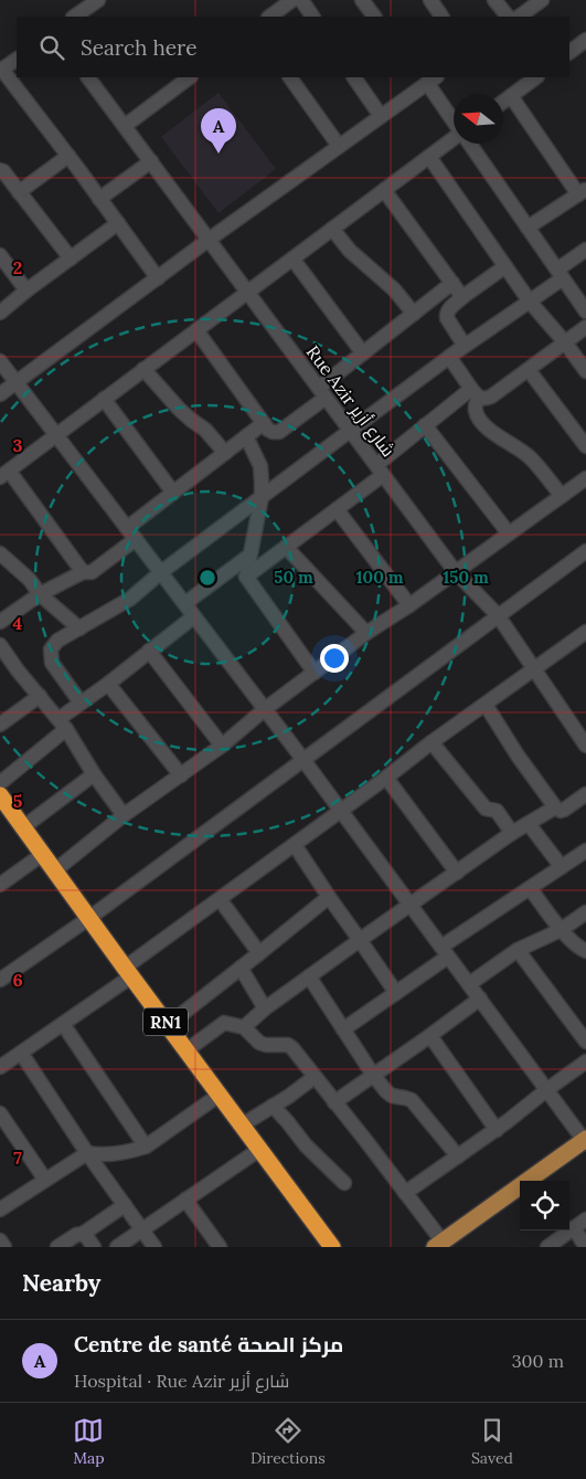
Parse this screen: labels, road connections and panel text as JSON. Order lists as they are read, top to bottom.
{
  "streets": {
    "highway": ["RN1"],
    "street": ["Rue Azir شارع أزير"]
  },
  "north": "left",
  "page": {
    "search": "Search here",
    "pins": "A",
    "heading": "Nearby",
    "list": [
      {
        "mark": "A",
        "name": "Centre de santé مركز الصحة",
        "note": "Hospital · Rue Azir شارع أزير",
        "value": "300 m"
      }
    ],
    "nav": ["Map", "Directions", "Saved"]
  },
  "grid": {
    "rows": [
      "2",
      "3",
      "4",
      "5",
      "6",
      "7"
    ]
  },
  "rings": ["50 m", "100 m", "150 m"]
}
